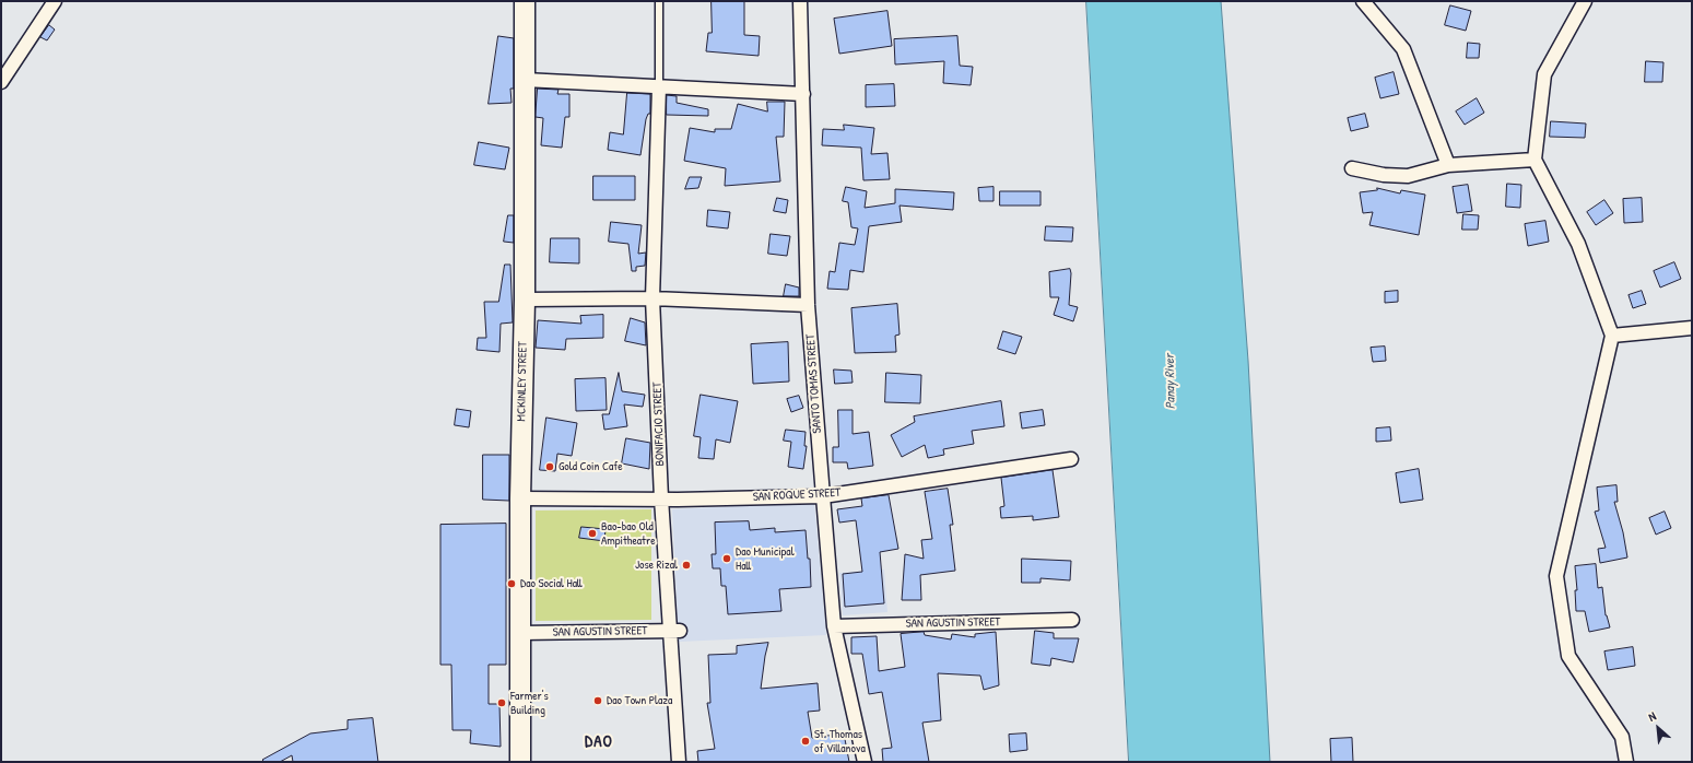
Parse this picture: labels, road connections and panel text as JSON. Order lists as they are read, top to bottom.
{
  "streets": {
    "street": [
      "MCKINLEY STREET",
      "SANTO TOMAS STREET",
      "BONIFACIO STREET",
      "SAN ROQUE STREET",
      "SAN AGUSTIN STREET"
    ]
  },
  "crossings": [
    ["MCKINLEY STREET", "SAN ROQUE STREET"],
    ["MCKINLEY STREET", "SAN AGUSTIN STREET"],
    ["SANTO TOMAS STREET", "SAN ROQUE STREET"],
    ["SANTO TOMAS STREET", "SAN AGUSTIN STREET"],
    ["BONIFACIO STREET", "SAN ROQUE STREET"],
    ["BONIFACIO STREET", "SAN AGUSTIN STREET"]
  ],
  "districts": ["DAO"],
  "water": ["Panay River"],
  "places": [
    "Gold Coin Cafe",
    "Bao-bao Old Ampitheatre",
    "Dao Municipal Hall",
    "Jose Rizal",
    "Dao Social Hall",
    "Dao Town Plaza",
    "Farmer's Building",
    "St. Thomas of Villanova"
  ],
  "north": "top left"
}
